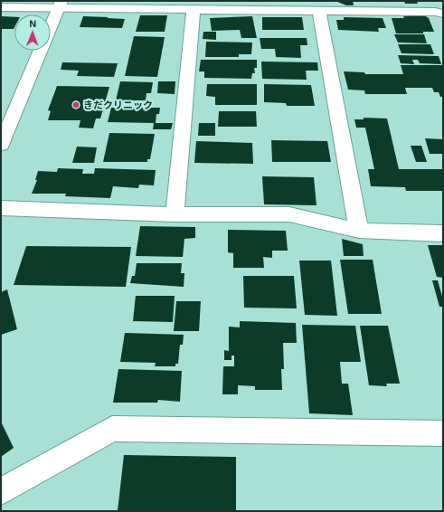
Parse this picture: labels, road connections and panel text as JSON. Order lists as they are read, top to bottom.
{
  "places": ["きだクリニック"],
  "north": "top"
}
